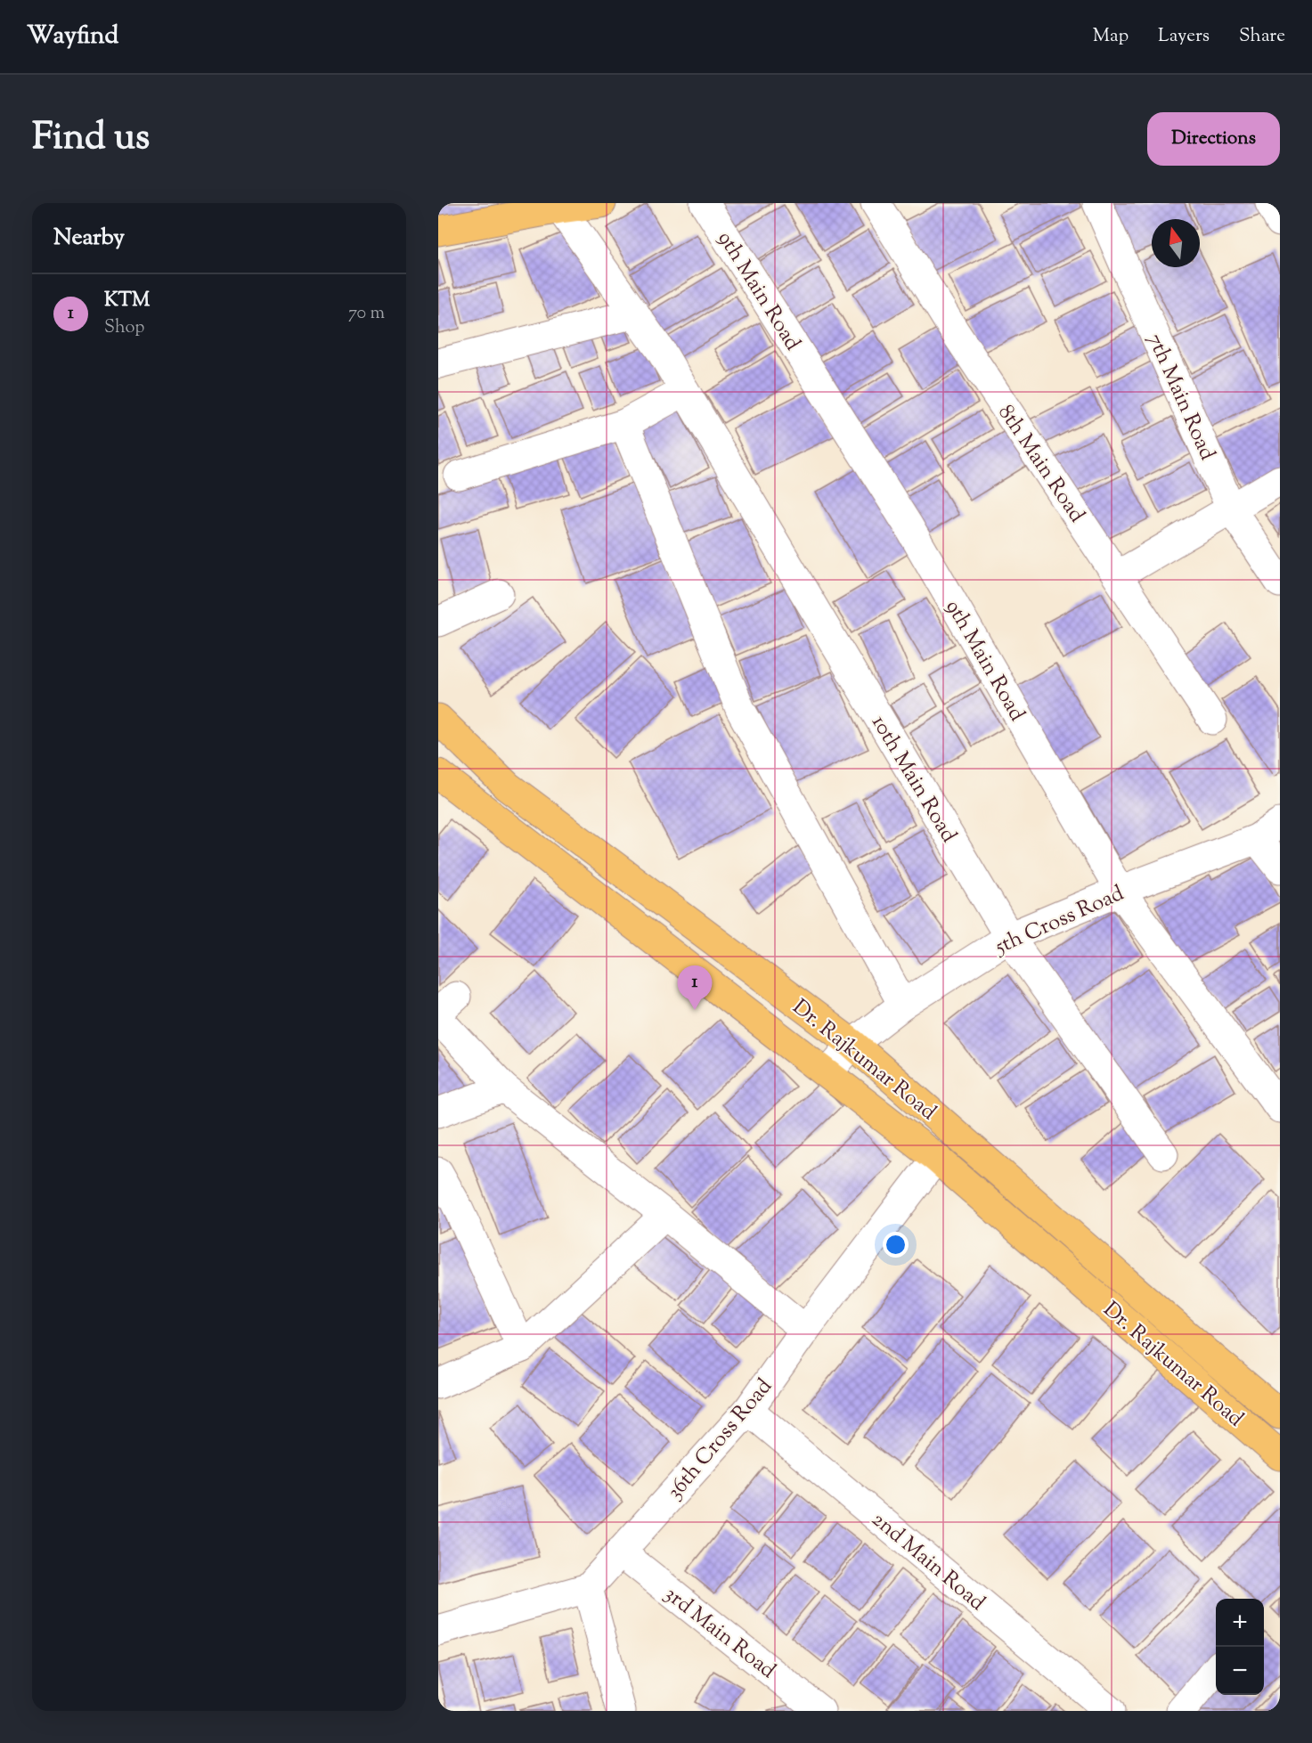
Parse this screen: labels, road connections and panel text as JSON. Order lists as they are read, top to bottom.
{
  "streets": {
    "main road": ["Dr. Rajkumar Road"],
    "street": [
      "9th Main Road",
      "7th Main Road",
      "8th Main Road",
      "10th Main Road",
      "5th Cross Road",
      "36th Cross Road",
      "2nd Main Road",
      "3rd Main Road"
    ]
  },
  "crossings": [
    ["9th Main Road", "5th Cross Road"],
    ["10th Main Road", "5th Cross Road"],
    ["5th Cross Road", "Dr. Rajkumar Road"],
    ["Dr. Rajkumar Road", "36th Cross Road"],
    ["36th Cross Road", "2nd Main Road"],
    ["36th Cross Road", "3rd Main Road"]
  ],
  "north": "top",
  "page": {
    "header": "Wayfind",
    "nav": ["Map", "Layers", "Share"],
    "title": "Find us",
    "buttons": "Directions",
    "heading": "Nearby",
    "list": [
      {
        "mark": "1",
        "name": "KTM",
        "note": "Shop",
        "value": "70 m"
      }
    ],
    "pins": "1",
    "map_buttons": ["+", "−"]
  }
}
